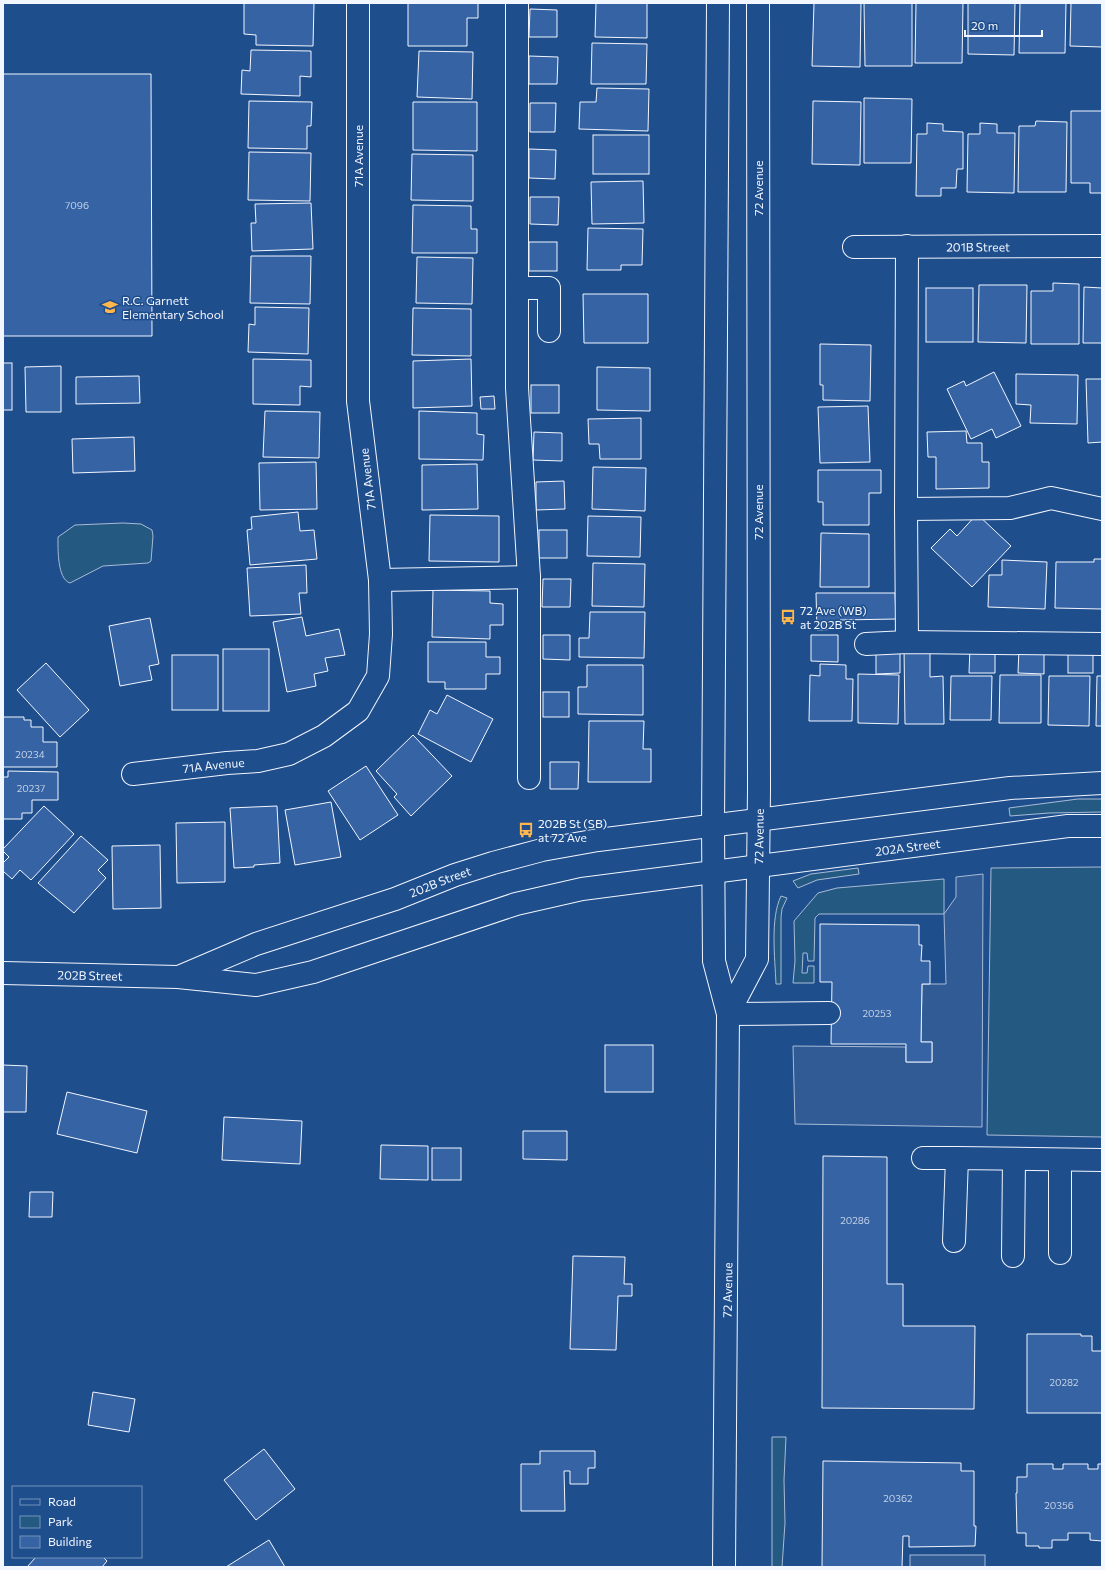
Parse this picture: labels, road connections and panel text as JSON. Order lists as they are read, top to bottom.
{
  "streets": {
    "main road": [
      "71A Avenue",
      "72 Avenue",
      "201B Street",
      "202A Street",
      "202B Street"
    ]
  },
  "crossings": [
    ["72 Avenue", "202A Street"],
    ["72 Avenue", "202B Street"],
    ["202A Street", "202B Street"]
  ],
  "places": {
    "school or university": ["R.C. Garnett Elementary School"],
    "bus stop": ["72 Ave (WB) at 202B St", "202B St (SB) at 72 Ave"]
  },
  "house_numbers": [
    "7096",
    "20234",
    "20237",
    "20253",
    "20286",
    "20282",
    "20362",
    "20356"
  ],
  "legend": ["Road", "Park", "Building"],
  "scale_bar": "20 m"
}
